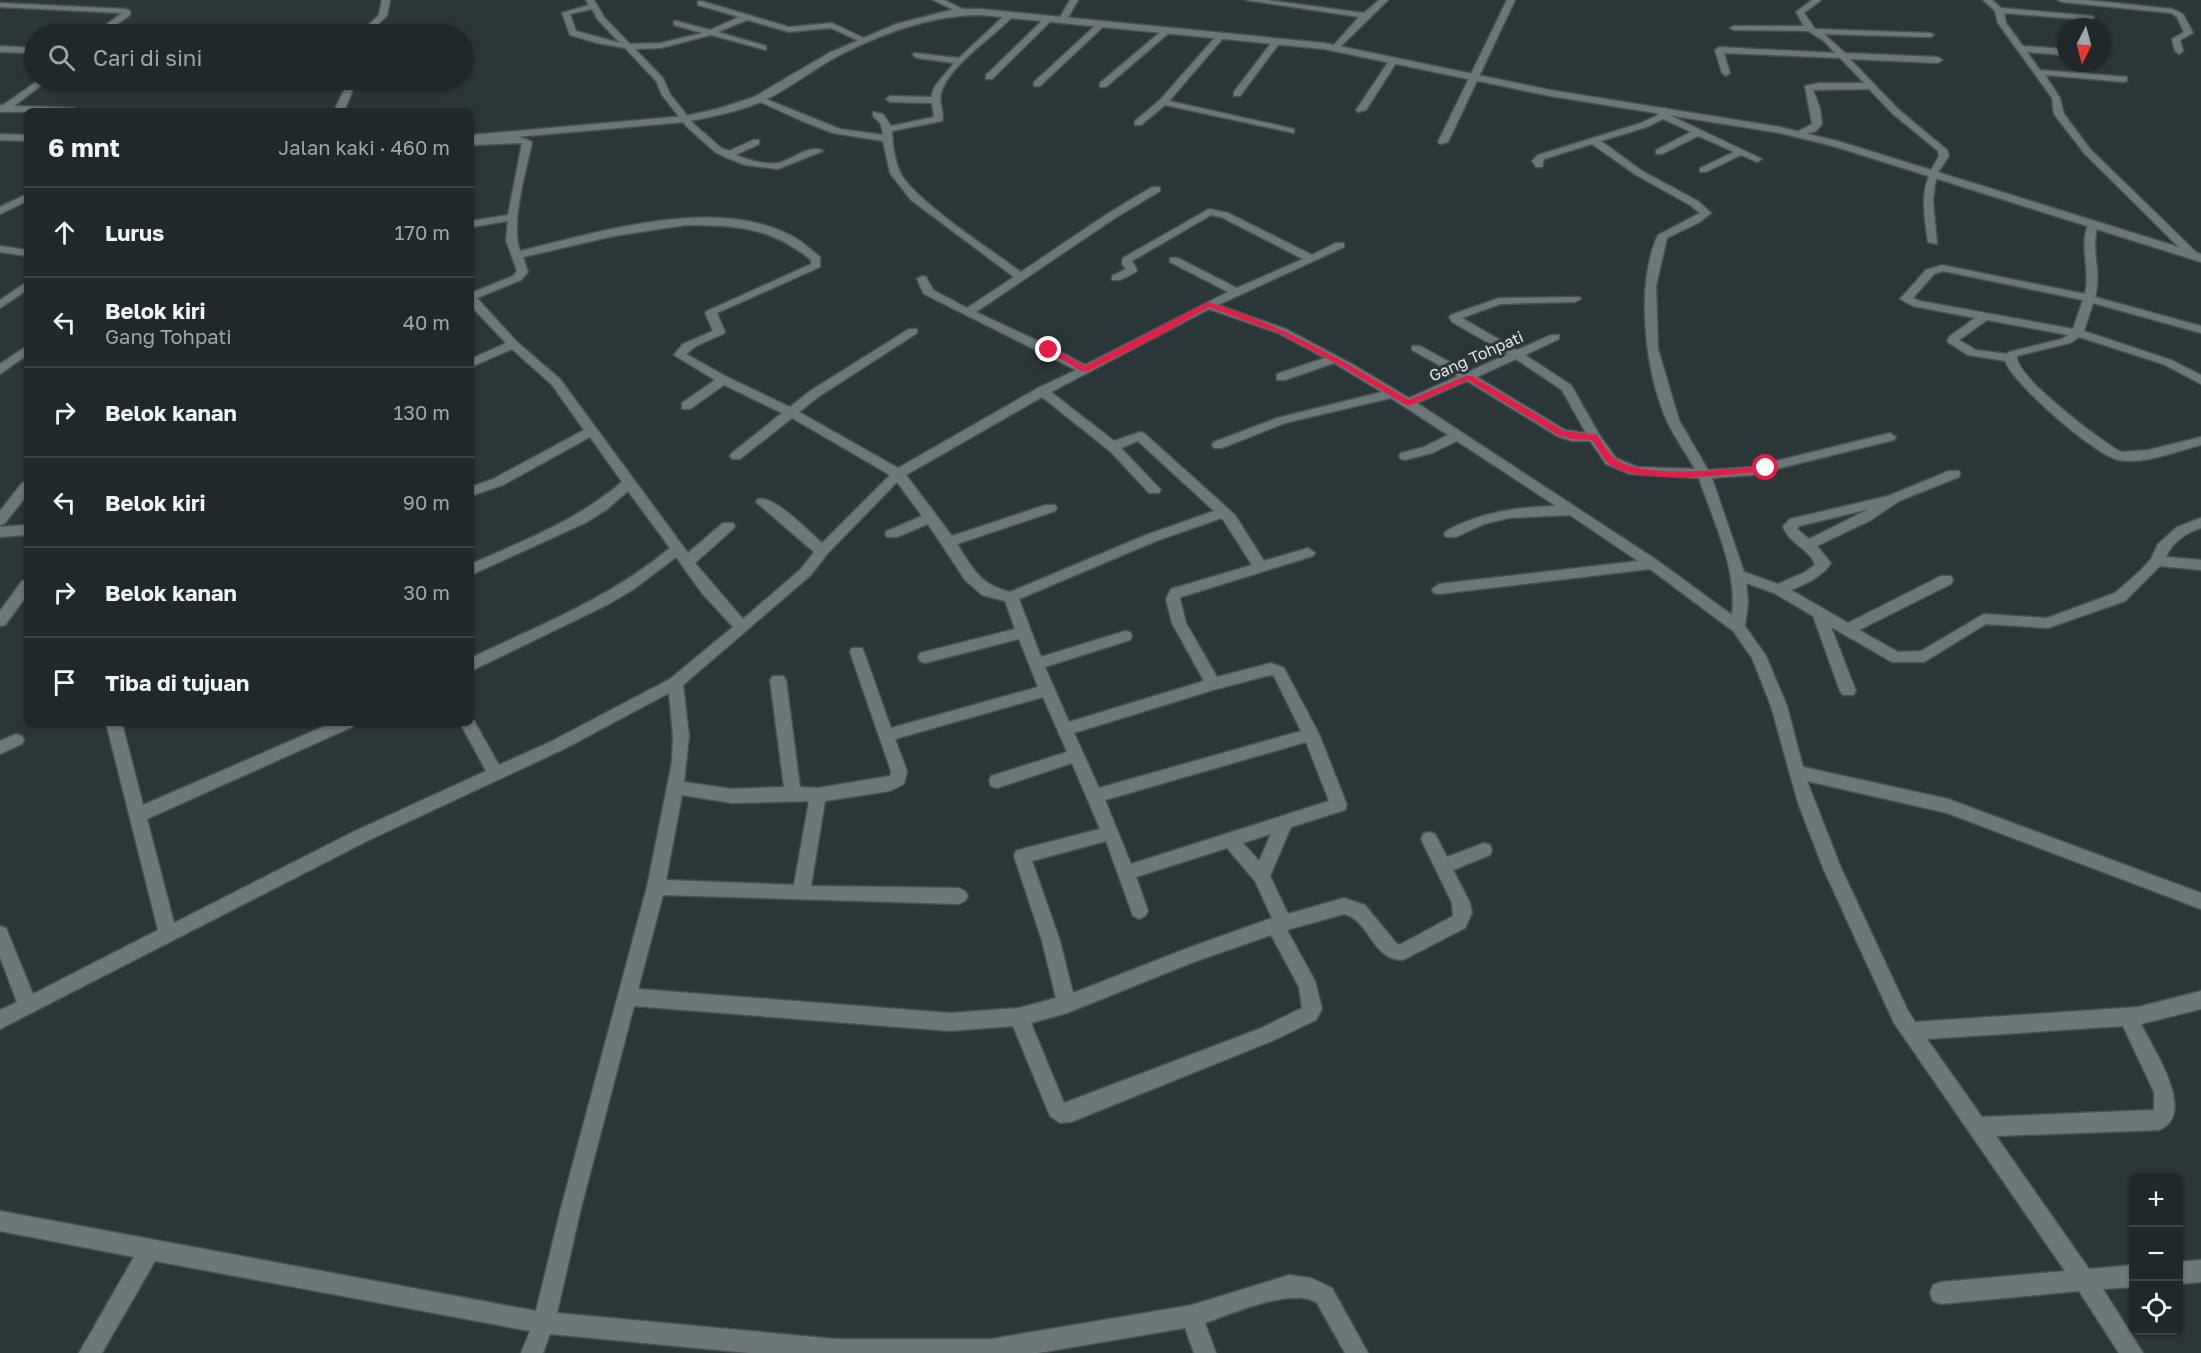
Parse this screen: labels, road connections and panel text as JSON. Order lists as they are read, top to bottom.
{
  "streets": {
    "street": ["Gang Tohpati"]
  },
  "north": "bottom",
  "page": {
    "search": "Cari di sini",
    "heading": ["6 mnt", "Jalan kaki · 460 m"],
    "list": [
      ["Lurus", "170 m"],
      ["Belok kiri", "Gang Tohpati", "40 m"],
      ["Belok kanan", "130 m"],
      ["Belok kiri", "90 m"],
      ["Belok kanan", "30 m"],
      "Tiba di tujuan"
    ],
    "map_buttons": ["+", "−"]
  }
}
